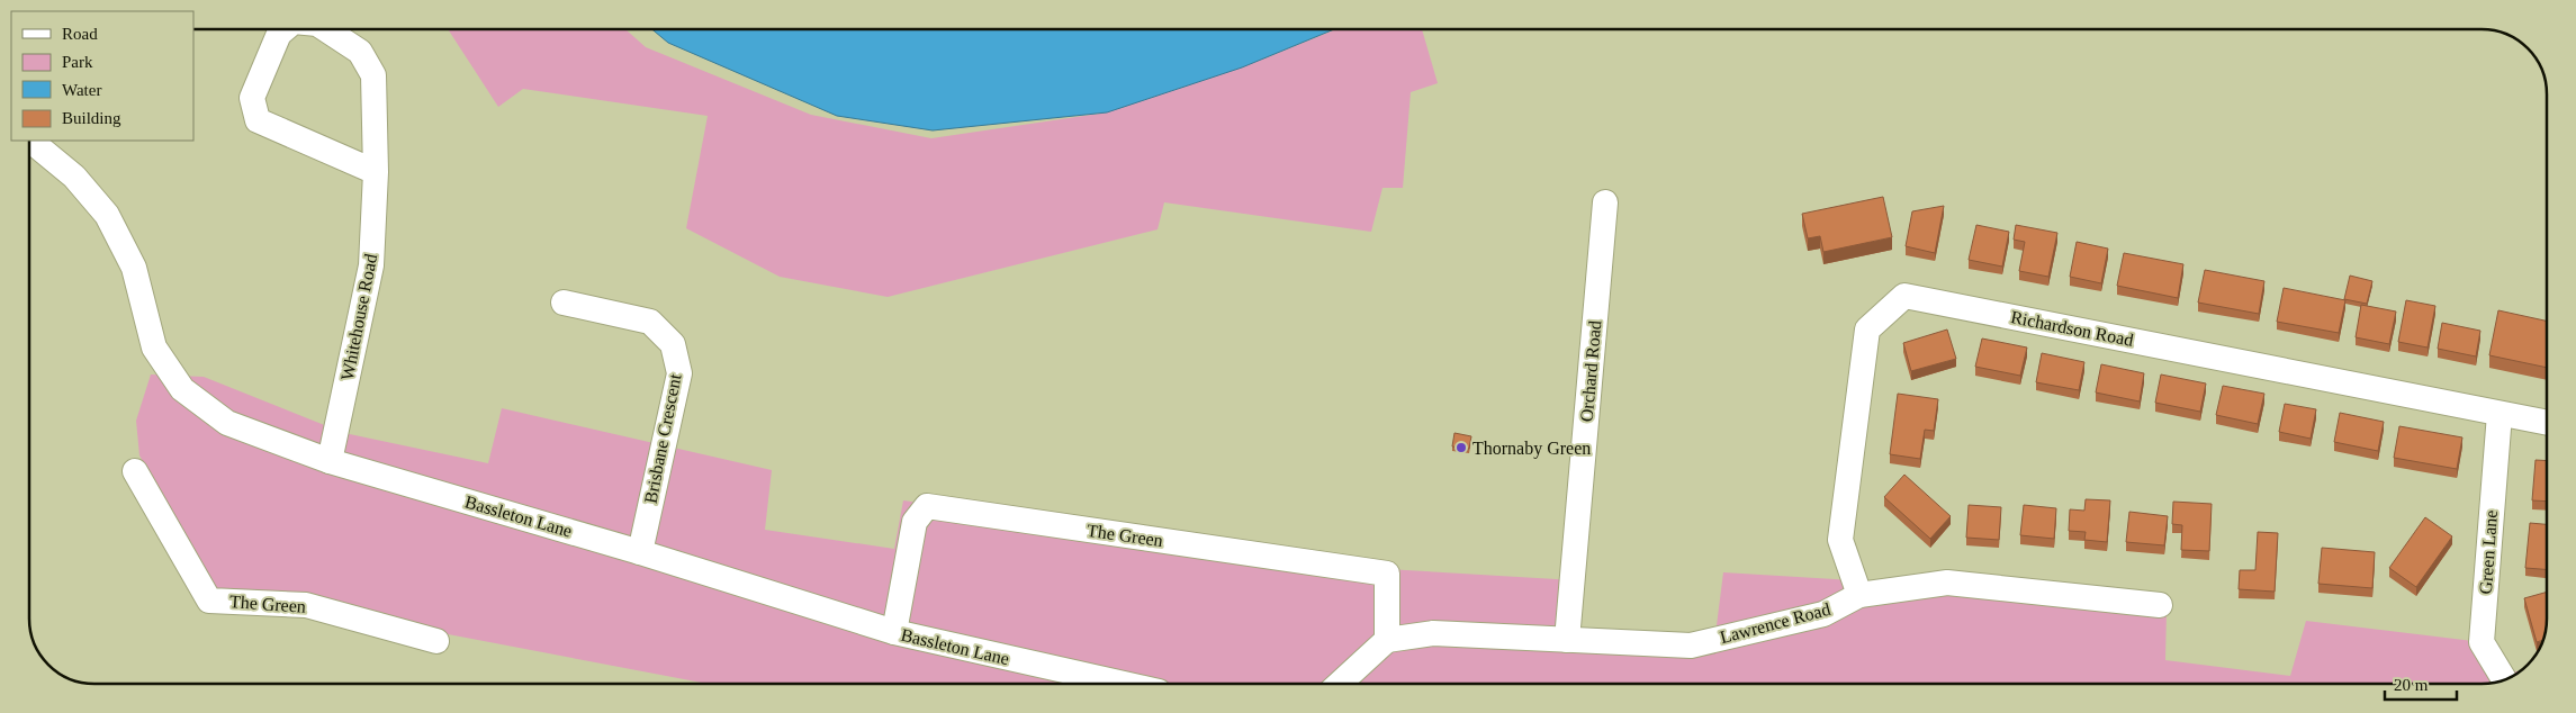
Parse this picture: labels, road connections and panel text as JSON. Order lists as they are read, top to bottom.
{
  "streets": {
    "street": [
      "Whitehouse Road",
      "Richardson Road",
      "Orchard Road",
      "Brisbane Crescent",
      "Bassleton Lane",
      "The Green",
      "Green Lane",
      "Lawrence Road"
    ]
  },
  "crossings": [
    ["Whitehouse Road", "Bassleton Lane"],
    ["Richardson Road", "Green Lane"],
    ["Richardson Road", "Lawrence Road"],
    ["Orchard Road", "Lawrence Road"],
    ["Brisbane Crescent", "Bassleton Lane"],
    ["Bassleton Lane", "The Green"],
    ["The Green", "Lawrence Road"]
  ],
  "places": ["Thornaby Green"],
  "legend": [
    "Road",
    "Park",
    "Water",
    "Building"
  ],
  "scale_bar": "20 m"
}
